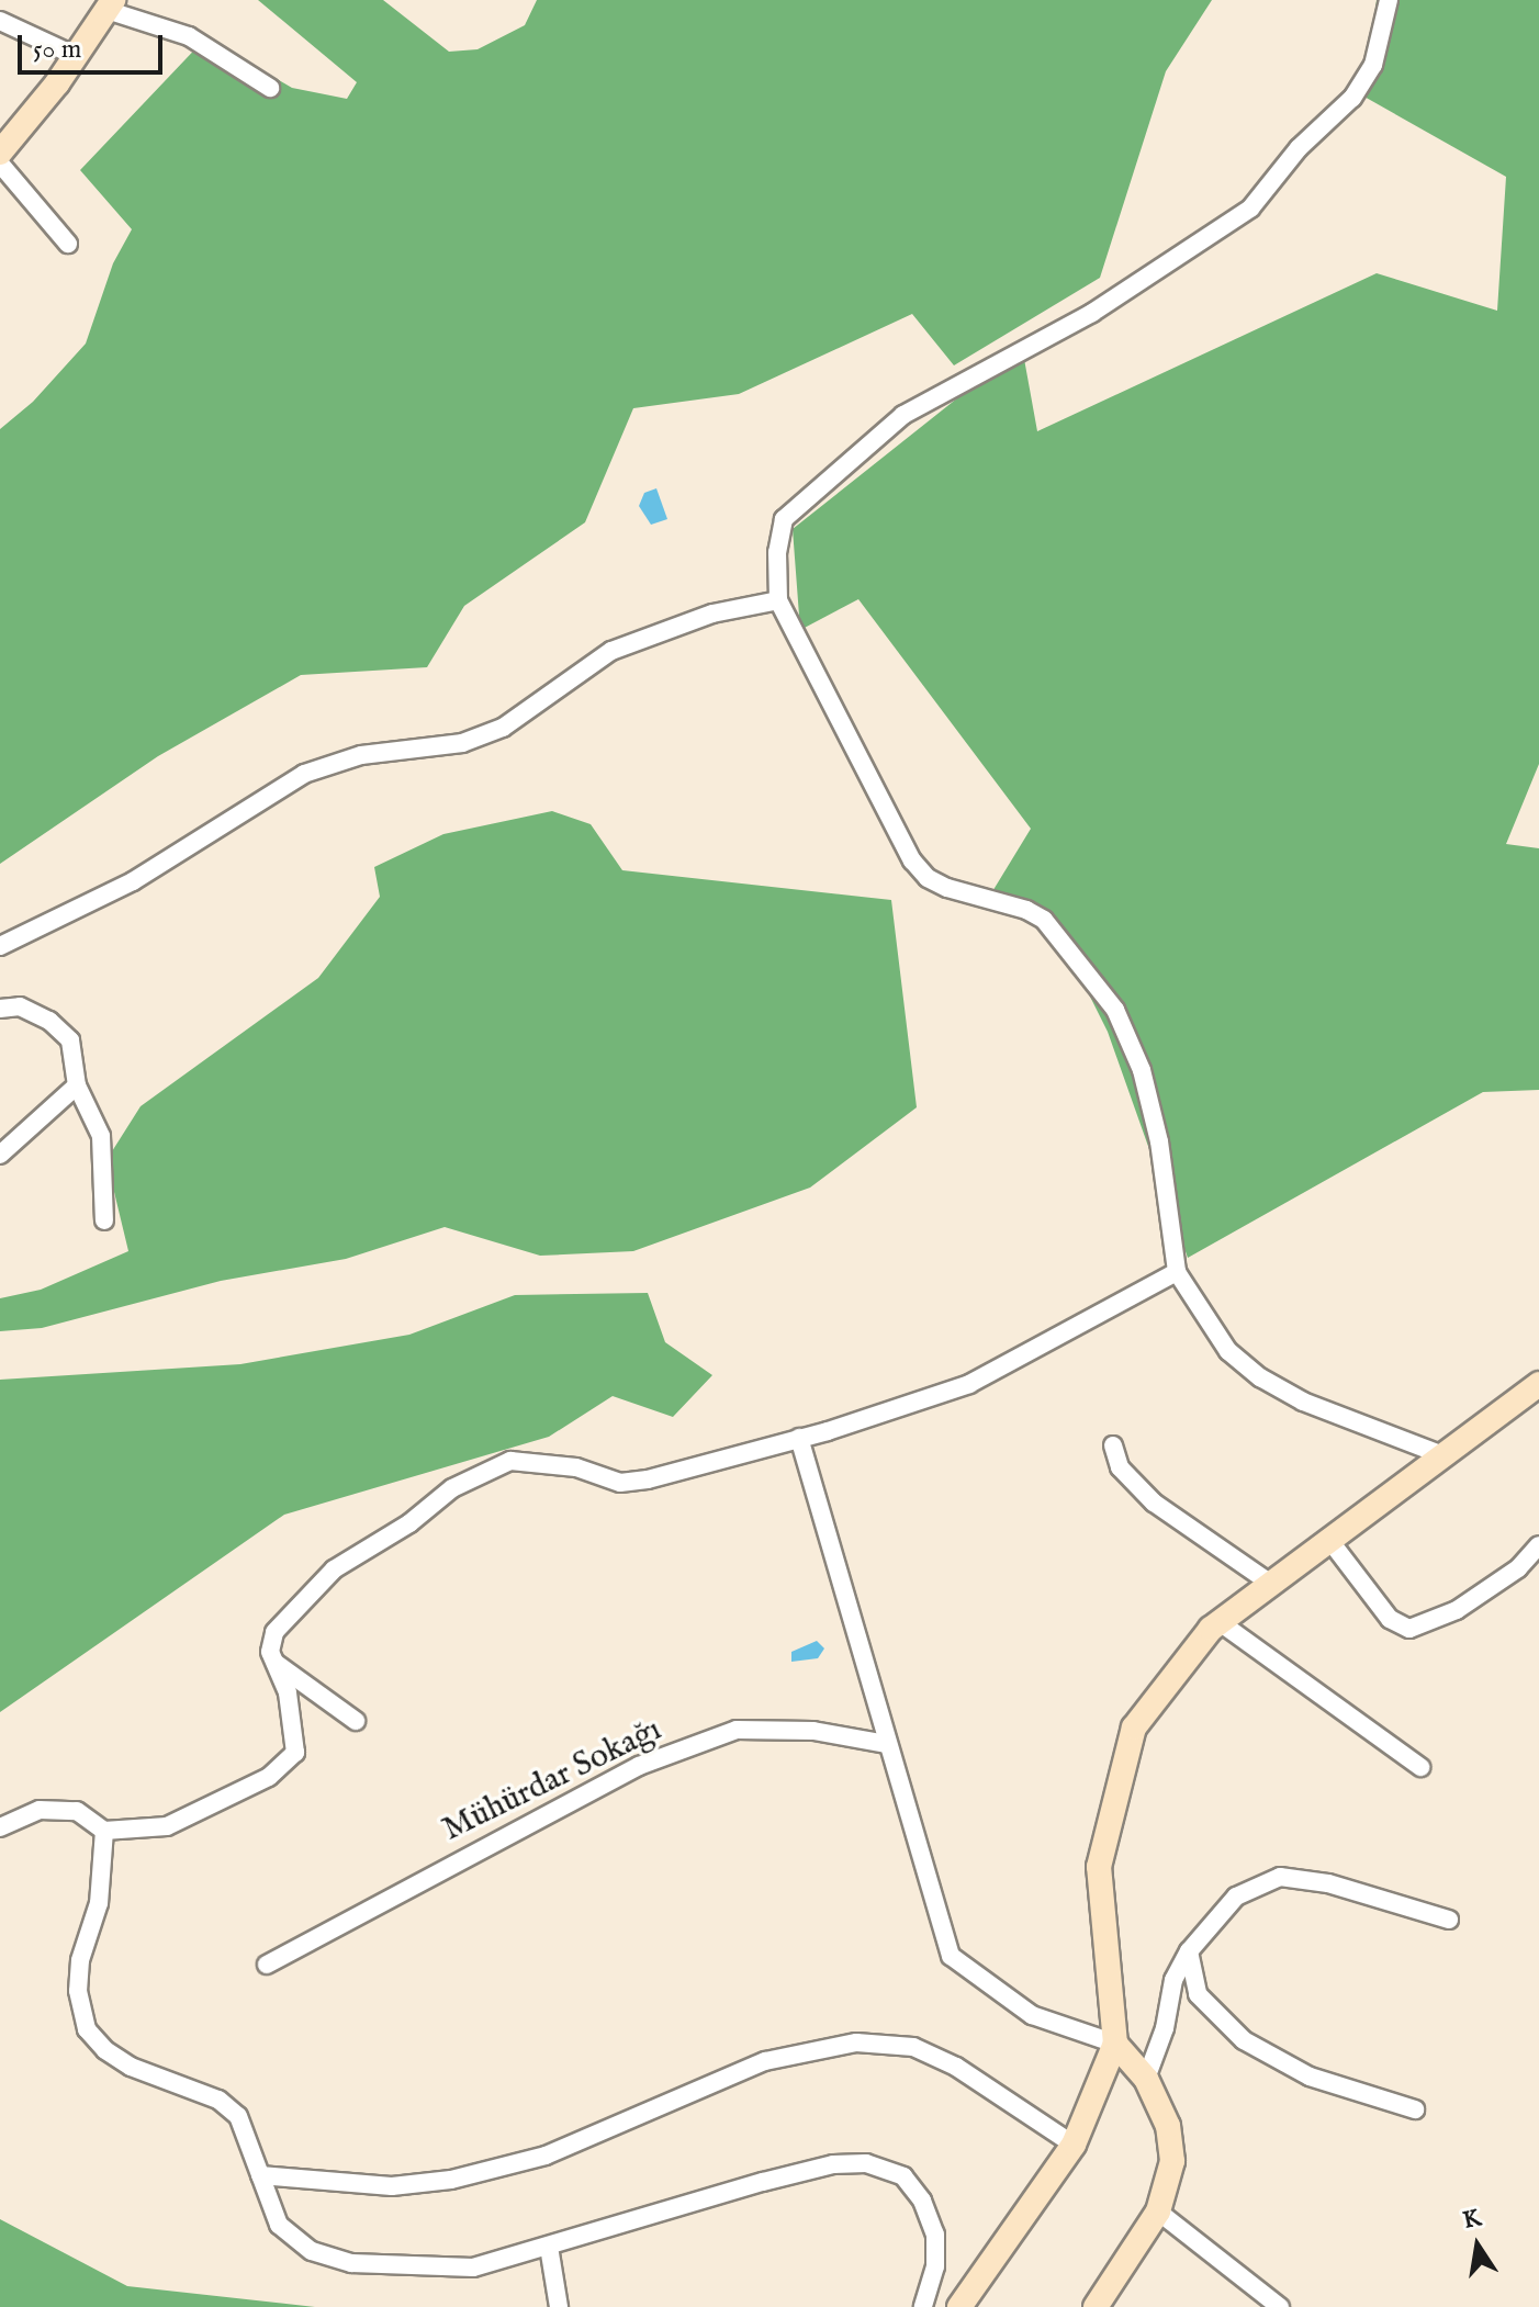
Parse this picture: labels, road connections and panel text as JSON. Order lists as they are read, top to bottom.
{
  "streets": {
    "street": ["Mühürdar Sokağı"]
  },
  "scale_bar": "50 m",
  "north": "top"
}
